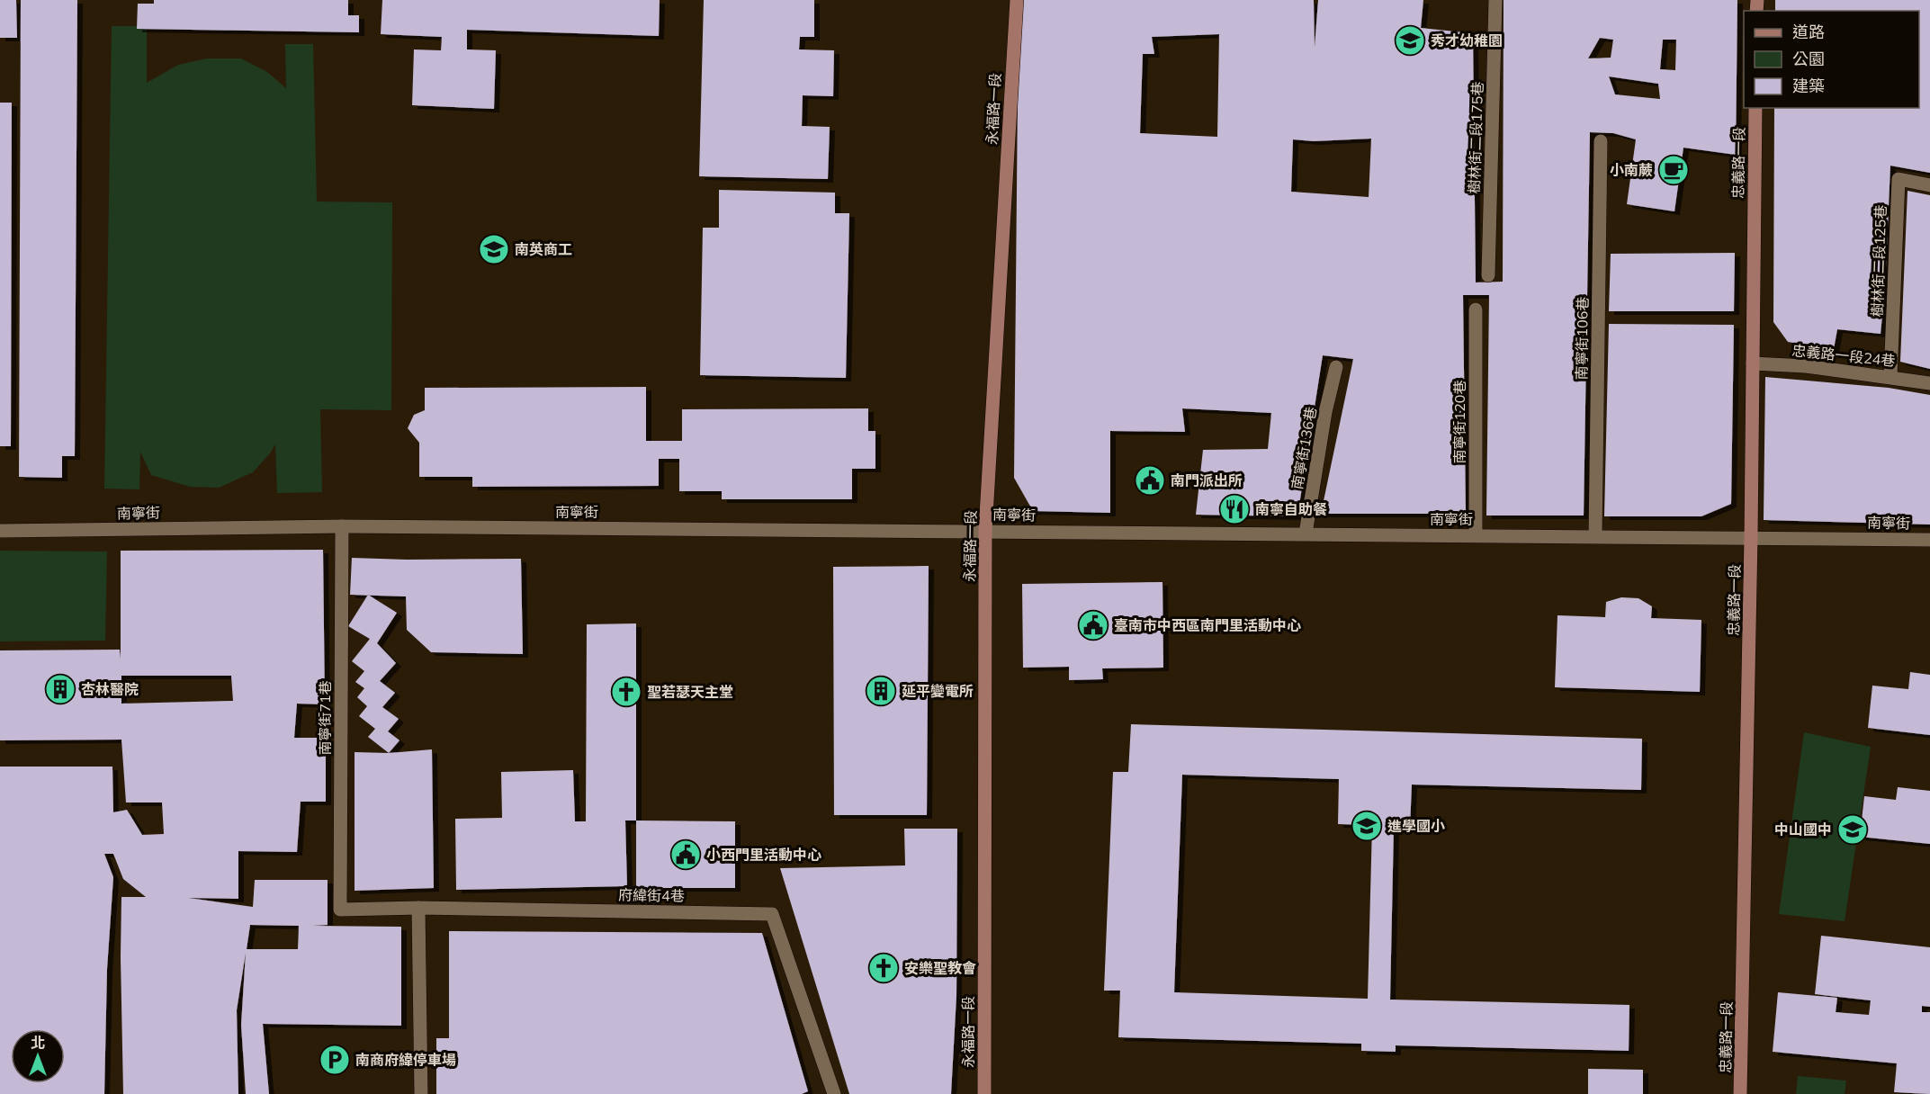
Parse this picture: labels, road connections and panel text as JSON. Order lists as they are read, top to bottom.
{
  "streets": {
    "street": [
      "永福路一段",
      "樹林街二段175巷",
      "忠義路一段",
      "樹林街二段125巷",
      "南寧街106巷",
      "忠義路一段24巷",
      "南寧街120巷",
      "南寧街136巷",
      "南寧街",
      "南寧街71巷",
      "府緯街4巷"
    ]
  },
  "crossings": [
    ["永福路一段", "南寧街"],
    ["忠義路一段", "忠義路一段24巷"],
    ["忠義路一段", "南寧街"],
    ["樹林街二段125巷", "忠義路一段24巷"],
    ["南寧街106巷", "南寧街"],
    ["南寧街120巷", "南寧街"],
    ["南寧街136巷", "南寧街"],
    ["南寧街", "南寧街71巷"],
    ["南寧街71巷", "府緯街4巷"]
  ],
  "places": {
    "school or university": [
      "秀才幼稚園",
      "南英商工",
      "進學國小",
      "中山國中"
    ],
    "cafe": ["小南蕨"],
    "public building": ["南門派出所", "臺南市中西區南門里活動中心", "小西門里活動中心"],
    "restaurant": ["南寧自助餐"],
    "building": ["杏林醫院", "延平變電所"],
    "church": ["聖若瑟天主堂", "安樂聖教會"],
    "parking": ["南商府緯停車場"]
  },
  "legend": ["道路", "公園", "建築"],
  "north": "top"
}
